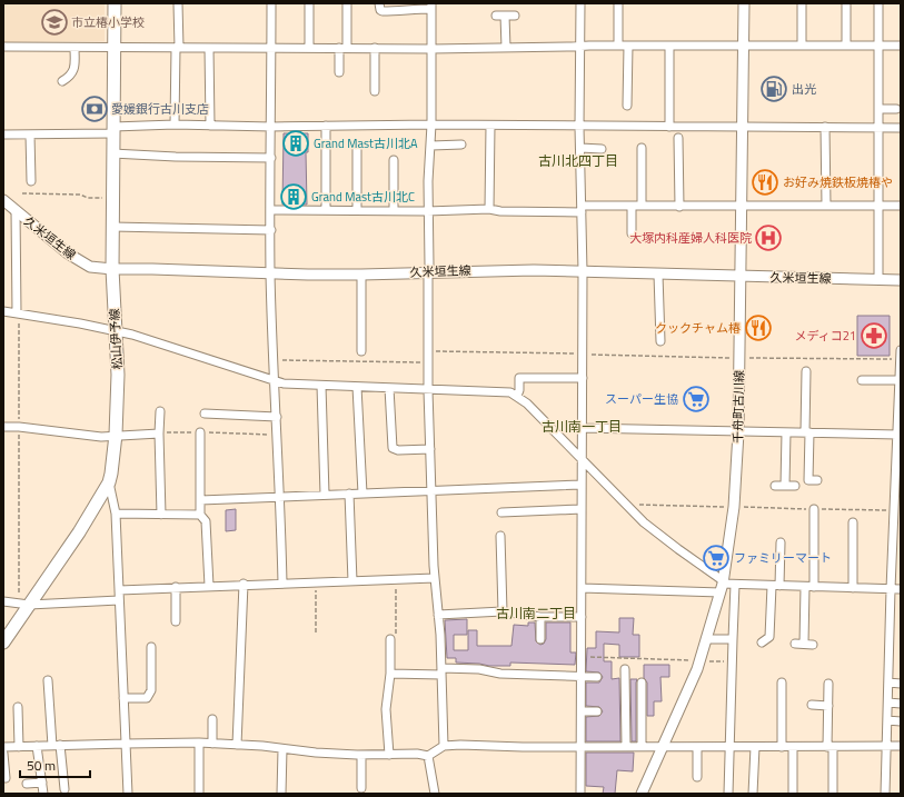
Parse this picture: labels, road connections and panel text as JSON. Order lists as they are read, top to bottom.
{
  "streets": {
    "main road": ["久米垣生線", "松山伊予線", "千舟町古川線"]
  },
  "crossings": [
    ["久米垣生線", "松山伊予線"],
    ["久米垣生線", "千舟町古川線"]
  ],
  "districts": ["古川北四丁目", "古川南一丁目", "古川南二丁目"],
  "places": {
    "school or university": ["市立椿小学校"],
    "fuel station": ["出光"],
    "bank": ["愛媛銀行古川支店"],
    "building": ["Grand Mast古川北A", "Grand Mast古川北C"],
    "restaurant": ["お好み焼鉄板焼椿や", "クックチャム椿"],
    "hospital": ["大塚内科産婦人科医院"],
    "pharmacy": ["メディコ21"],
    "supermarket": ["スーパー生協", "ファミリーマート"]
  },
  "scale_bar": "50 m"
}
